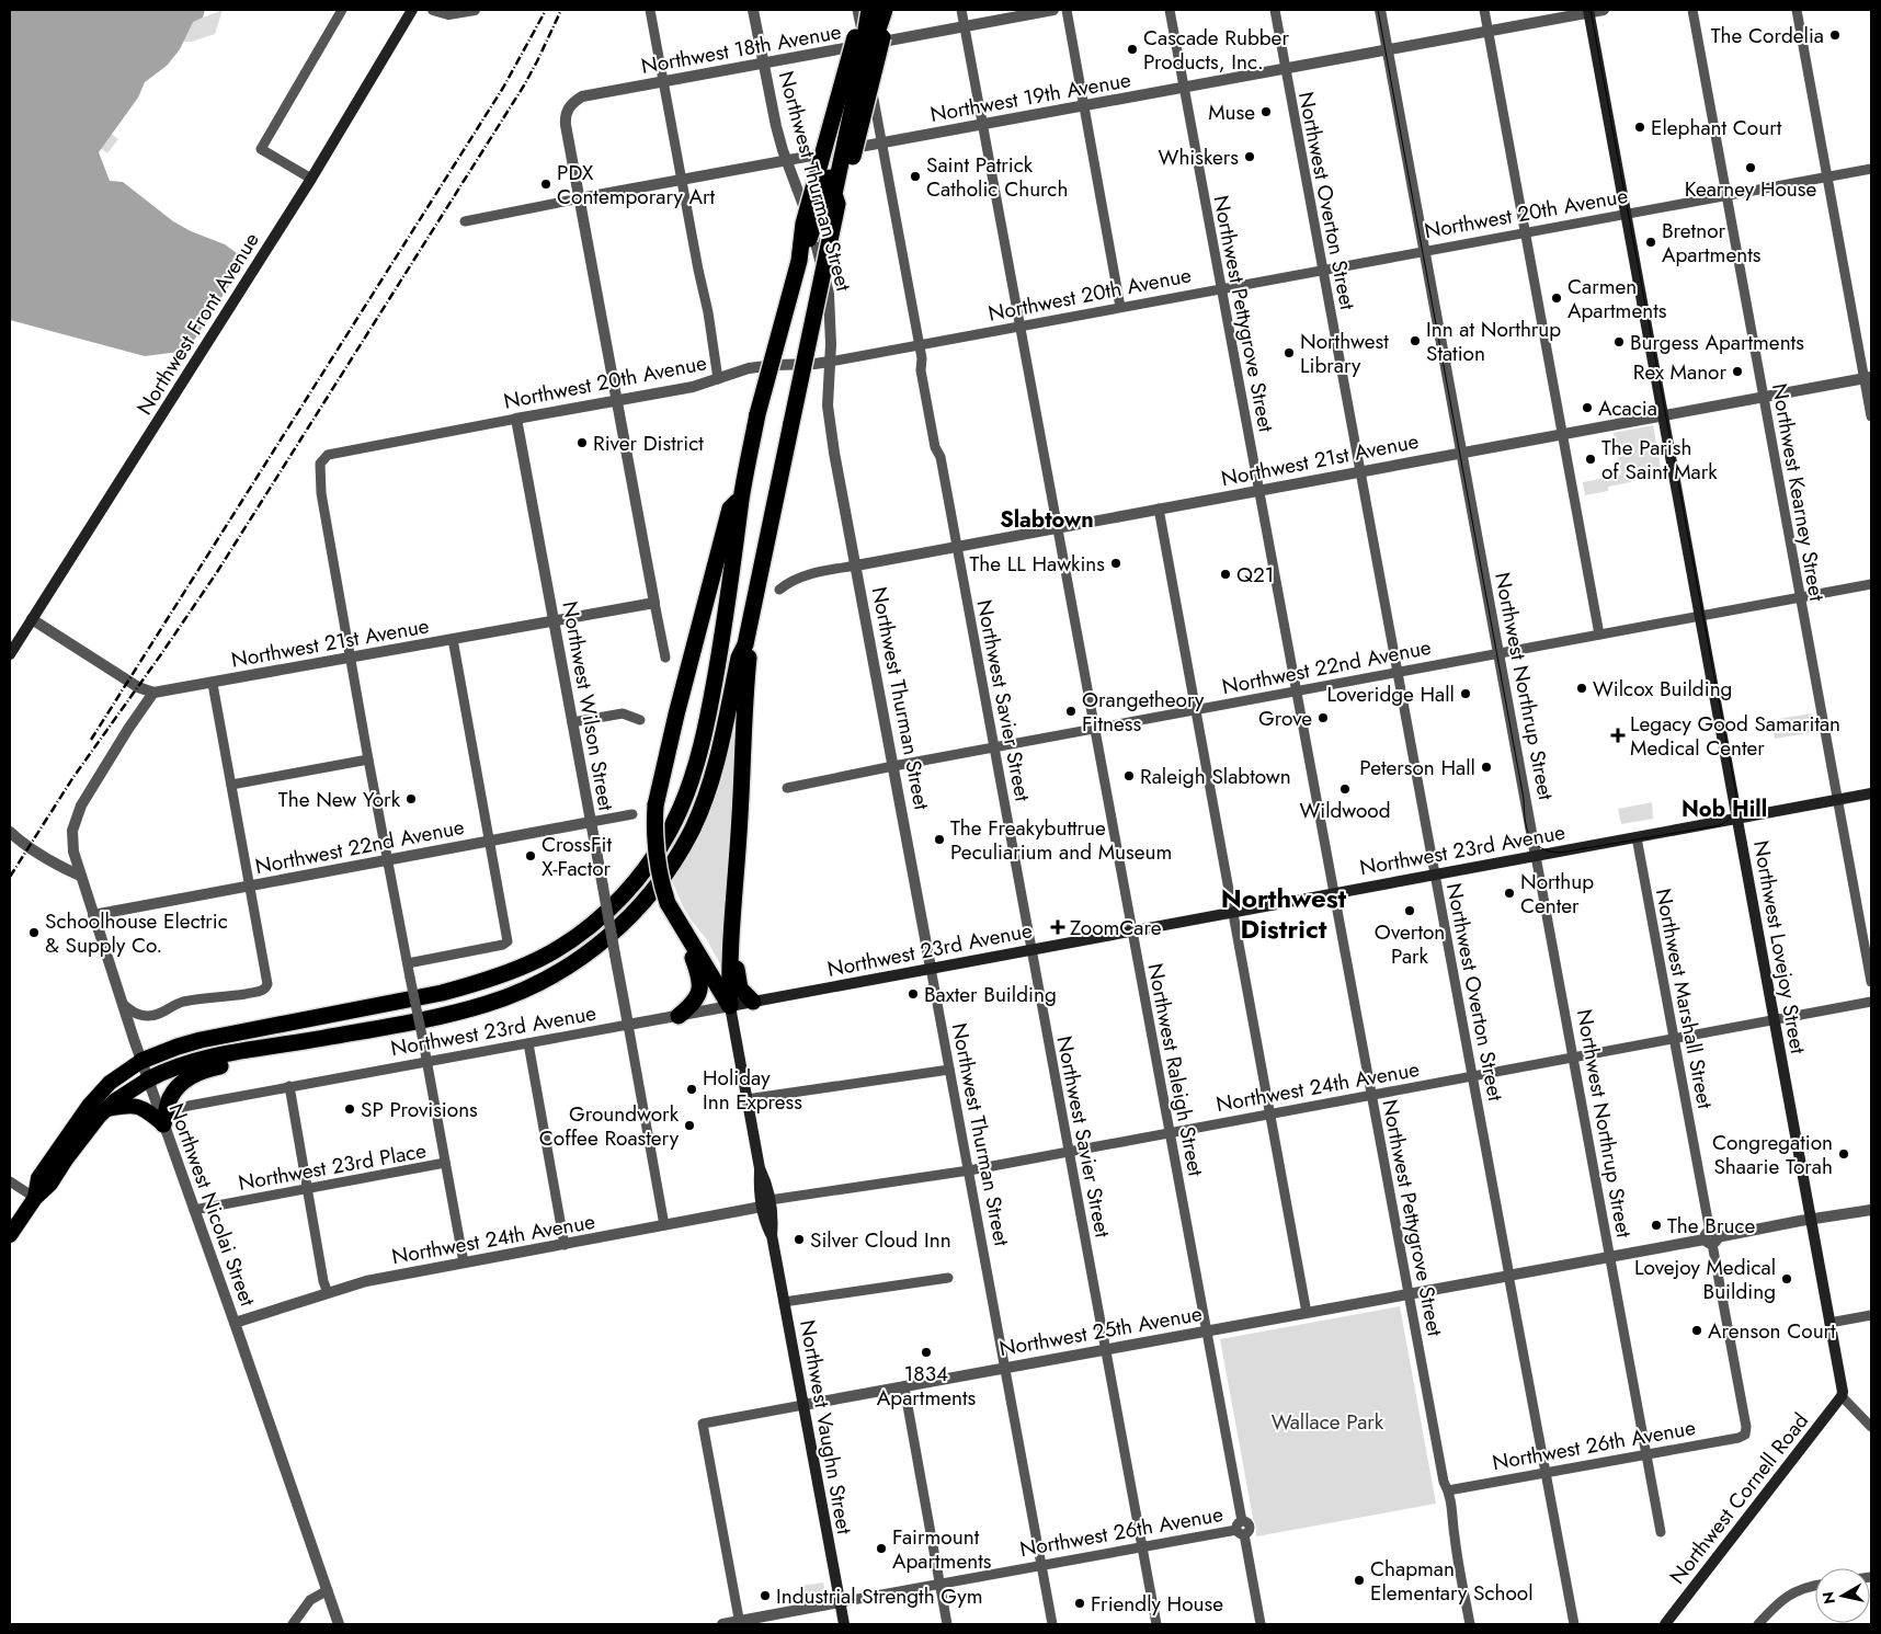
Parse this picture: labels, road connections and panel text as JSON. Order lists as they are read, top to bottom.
{
  "streets": {
    "main road": [
      "Northwest Front Avenue",
      "Northwest 23rd Avenue",
      "Northwest Lovejoy Street",
      "Northwest Vaughn Street",
      "Northwest Cornell Road"
    ],
    "street": [
      "Northwest 18th Avenue",
      "Northwest 19th Avenue",
      "Northwest Thurman Street",
      "Northwest Overton Street",
      "Northwest 20th Avenue",
      "Northwest Pettygrove Street",
      "Northwest 21st Avenue",
      "Northwest Kearney Street",
      "Northwest 22nd Avenue",
      "Northwest Northrup Street",
      "Northwest Savier Street",
      "Northwest Wilson Street",
      "Northwest Marshall Street",
      "Northwest Raleigh Street",
      "Northwest 24th Avenue",
      "Northwest 23rd Place",
      "Northwest Nicolai Street",
      "Northwest 25th Avenue",
      "Northwest 26th Avenue"
    ]
  },
  "crossings": [
    ["Northwest 18th Avenue", "Northwest 19th Avenue"],
    ["Northwest 18th Avenue", "Northwest Thurman Street"],
    ["Northwest 18th Avenue", "Northwest Savier Street"],
    ["Northwest 18th Avenue", "Northwest Raleigh Street"],
    ["Northwest 19th Avenue", "Northwest Thurman Street"],
    ["Northwest 19th Avenue", "Northwest Overton Street"],
    ["Northwest 19th Avenue", "Northwest Pettygrove Street"],
    ["Northwest 19th Avenue", "Northwest Northrup Street"],
    ["Northwest 19th Avenue", "Northwest Savier Street"],
    ["Northwest 19th Avenue", "Northwest Lovejoy Street"],
    ["Northwest 19th Avenue", "Northwest Raleigh Street"],
    ["Northwest Thurman Street", "Northwest 20th Avenue"],
    ["Northwest Thurman Street", "Northwest 21st Avenue"],
    ["Northwest Thurman Street", "Northwest 22nd Avenue"],
    ["Northwest Thurman Street", "Northwest 23rd Avenue"],
    ["Northwest Thurman Street", "Northwest 24th Avenue"],
    ["Northwest Thurman Street", "Northwest 25th Avenue"],
    ["Northwest Thurman Street", "Northwest 26th Avenue"],
    ["Northwest Overton Street", "Northwest 20th Avenue"],
    ["Northwest Overton Street", "Northwest 21st Avenue"],
    ["Northwest Overton Street", "Northwest 22nd Avenue"],
    ["Northwest Overton Street", "Northwest 23rd Avenue"],
    ["Northwest Overton Street", "Northwest 24th Avenue"],
    ["Northwest Overton Street", "Northwest 25th Avenue"],
    ["Northwest Overton Street", "Northwest 26th Avenue"],
    ["Northwest 20th Avenue", "Northwest Pettygrove Street"],
    ["Northwest 20th Avenue", "Northwest 21st Avenue"],
    ["Northwest 20th Avenue", "Northwest Kearney Street"],
    ["Northwest 20th Avenue", "Northwest Northrup Street"],
    ["Northwest 20th Avenue", "Northwest Savier Street"],
    ["Northwest 20th Avenue", "Northwest Wilson Street"],
    ["Northwest 20th Avenue", "Northwest Lovejoy Street"],
    ["Northwest 20th Avenue", "Northwest Raleigh Street"],
    ["Northwest Pettygrove Street", "Northwest 21st Avenue"],
    ["Northwest Pettygrove Street", "Northwest 22nd Avenue"],
    ["Northwest Pettygrove Street", "Northwest 23rd Avenue"],
    ["Northwest Pettygrove Street", "Northwest 24th Avenue"],
    ["Northwest Pettygrove Street", "Northwest 25th Avenue"],
    ["Northwest Pettygrove Street", "Northwest 26th Avenue"],
    ["Northwest 21st Avenue", "Northwest Kearney Street"],
    ["Northwest 21st Avenue", "Northwest Northrup Street"],
    ["Northwest 21st Avenue", "Northwest Savier Street"],
    ["Northwest 21st Avenue", "Northwest Wilson Street"],
    ["Northwest 21st Avenue", "Northwest Lovejoy Street"],
    ["Northwest 21st Avenue", "Northwest Raleigh Street"],
    ["Northwest 21st Avenue", "Northwest Nicolai Street"],
    ["Northwest Kearney Street", "Northwest 22nd Avenue"],
    ["Northwest Kearney Street", "Northwest 23rd Avenue"],
    ["Northwest 22nd Avenue", "Northwest Northrup Street"],
    ["Northwest 22nd Avenue", "Northwest Savier Street"],
    ["Northwest 22nd Avenue", "Northwest Wilson Street"],
    ["Northwest 22nd Avenue", "Northwest Lovejoy Street"],
    ["Northwest 22nd Avenue", "Northwest Raleigh Street"],
    ["Northwest 22nd Avenue", "Northwest Nicolai Street"],
    ["Northwest Northrup Street", "Northwest 23rd Avenue"],
    ["Northwest Northrup Street", "Northwest 24th Avenue"],
    ["Northwest Northrup Street", "Northwest 25th Avenue"],
    ["Northwest Northrup Street", "Northwest 26th Avenue"],
    ["Northwest Savier Street", "Northwest 23rd Avenue"],
    ["Northwest Savier Street", "Northwest 24th Avenue"],
    ["Northwest Savier Street", "Northwest 25th Avenue"],
    ["Northwest Savier Street", "Northwest 26th Avenue"],
    ["Northwest Wilson Street", "Northwest 23rd Avenue"],
    ["Northwest Wilson Street", "Northwest 24th Avenue"],
    ["Northwest 23rd Avenue", "Northwest Lovejoy Street"],
    ["Northwest 23rd Avenue", "Northwest Marshall Street"],
    ["Northwest 23rd Avenue", "Northwest Raleigh Street"],
    ["Northwest 23rd Avenue", "Northwest Nicolai Street"],
    ["Northwest 23rd Avenue", "Northwest Vaughn Street"],
    ["Northwest Lovejoy Street", "Northwest 24th Avenue"],
    ["Northwest Lovejoy Street", "Northwest 25th Avenue"],
    ["Northwest Lovejoy Street", "Northwest Cornell Road"],
    ["Northwest Marshall Street", "Northwest 24th Avenue"],
    ["Northwest Marshall Street", "Northwest 25th Avenue"],
    ["Northwest Marshall Street", "Northwest 26th Avenue"],
    ["Northwest Raleigh Street", "Northwest 24th Avenue"],
    ["Northwest Raleigh Street", "Northwest 25th Avenue"],
    ["Northwest Raleigh Street", "Northwest 26th Avenue"],
    ["Northwest 24th Avenue", "Northwest Nicolai Street"],
    ["Northwest 24th Avenue", "Northwest Vaughn Street"],
    ["Northwest 23rd Place", "Northwest Nicolai Street"],
    ["Northwest 25th Avenue", "Northwest Vaughn Street"],
    ["Northwest 25th Avenue", "Northwest 26th Avenue"],
    ["Northwest Vaughn Street", "Northwest 26th Avenue"]
  ],
  "districts": ["Slabtown", "Nob Hill", "Northwest District"],
  "parks": ["Wallace Park"],
  "places": {
    "other": [
      "The Cordelia",
      "Cascade Rubber Products, Inc.",
      "Muse",
      "Elephant Court",
      "Whiskers",
      "Kearney House",
      "Saint Patrick Catholic Church",
      "PDX Contemporary Art",
      "Bretnor Apartments",
      "Carmen Apartments",
      "Inn at Northrup Station",
      "Burgess Apartments",
      "Northwest Library",
      "Rex Manor",
      "Acacia",
      "River District",
      "The Parish of Saint Mark",
      "The LL Hawkins",
      "Q21",
      "Wilcox Building",
      "Loveridge Hall",
      "Orangetheory Fitness",
      "Grove",
      "Peterson Hall",
      "Raleigh Slabtown",
      "Wildwood",
      "The New York",
      "The Freakybuttrue Peculiarium and Museum",
      "CrossFit X-Factor",
      "Northup Center",
      "Overton Park",
      "Schoolhouse Electric & Supply Co.",
      "Baxter Building",
      "Holiday Inn Express",
      "SP Provisions",
      "Groundwork Coffee Roastery",
      "Congregation Shaarie Torah",
      "The Bruce",
      "Silver Cloud Inn",
      "Lovejoy Medical Building",
      "Arenson Court",
      "1834 Apartments",
      "Fairmount Apartments",
      "Chapman Elementary School",
      "Industrial Strength Gym",
      "Friendly House"
    ],
    "health": ["Legacy Good Samaritan Medical Center", "ZoomCare"]
  },
  "north": "left"
}
